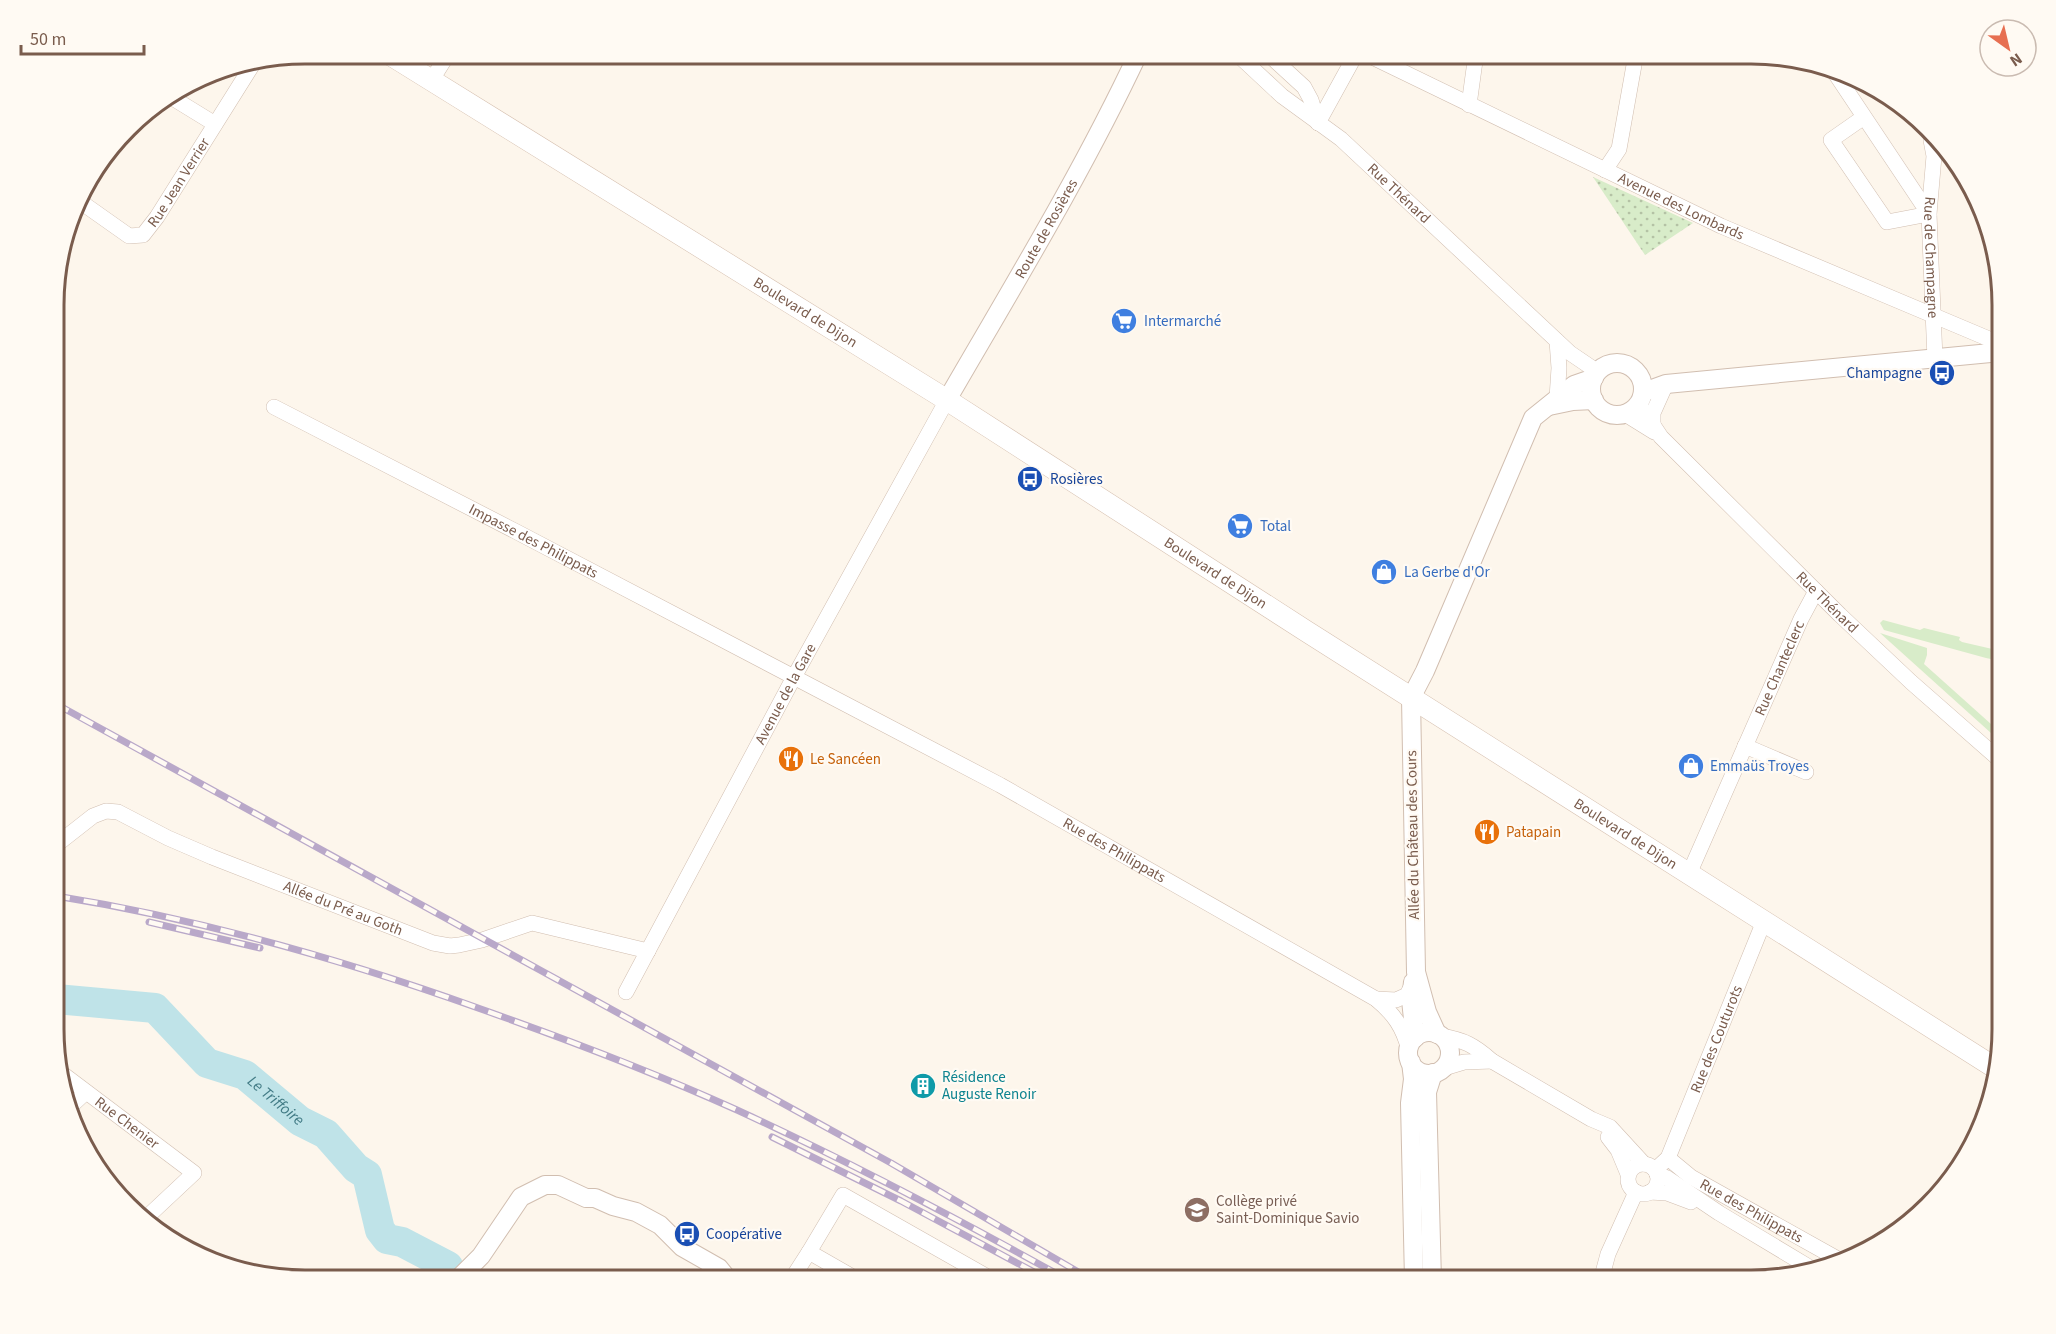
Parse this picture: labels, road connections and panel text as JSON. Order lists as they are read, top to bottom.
{
  "streets": {
    "main road": ["Boulevard de Dijon"],
    "street": [
      "Rue Jean Verrier",
      "Rue Thénard",
      "Avenue des Lombards",
      "Route de Rosières",
      "Rue de Champagne",
      "Impasse des Philippats",
      "Rue Chanteclerc",
      "Avenue de la Gare",
      "Allée du Château des Cours",
      "Rue des Philippats",
      "Allée du Pré au Goth",
      "Rue des Couturots",
      "Rue Chenier"
    ]
  },
  "crossings": [
    ["Rue Thénard", "Rue Chanteclerc"],
    ["Avenue des Lombards", "Rue de Champagne"],
    ["Route de Rosières", "Boulevard de Dijon"],
    ["Route de Rosières", "Avenue de la Gare"],
    ["Boulevard de Dijon", "Rue Chanteclerc"],
    ["Boulevard de Dijon", "Avenue de la Gare"],
    ["Boulevard de Dijon", "Allée du Château des Cours"],
    ["Boulevard de Dijon", "Rue des Couturots"],
    ["Impasse des Philippats", "Avenue de la Gare"],
    ["Impasse des Philippats", "Rue des Philippats"],
    ["Avenue de la Gare", "Rue des Philippats"],
    ["Avenue de la Gare", "Allée du Pré au Goth"],
    ["Allée du Château des Cours", "Rue des Philippats"],
    ["Rue des Philippats", "Rue des Couturots"]
  ],
  "water": ["Le Triffoire"],
  "places": {
    "supermarket": ["Intermarché", "Total"],
    "bus stop": ["Champagne", "Rosières", "Coopérative"],
    "shop": ["La Gerbe d'Or", "Emmaüs Troyes"],
    "restaurant": ["Le Sancéen", "Patapain"],
    "building": ["Résidence Auguste Renoir"],
    "school or university": ["Collège privé Saint-Dominique Savio"]
  },
  "scale_bar": "50 m",
  "north": "bottom right"
}
